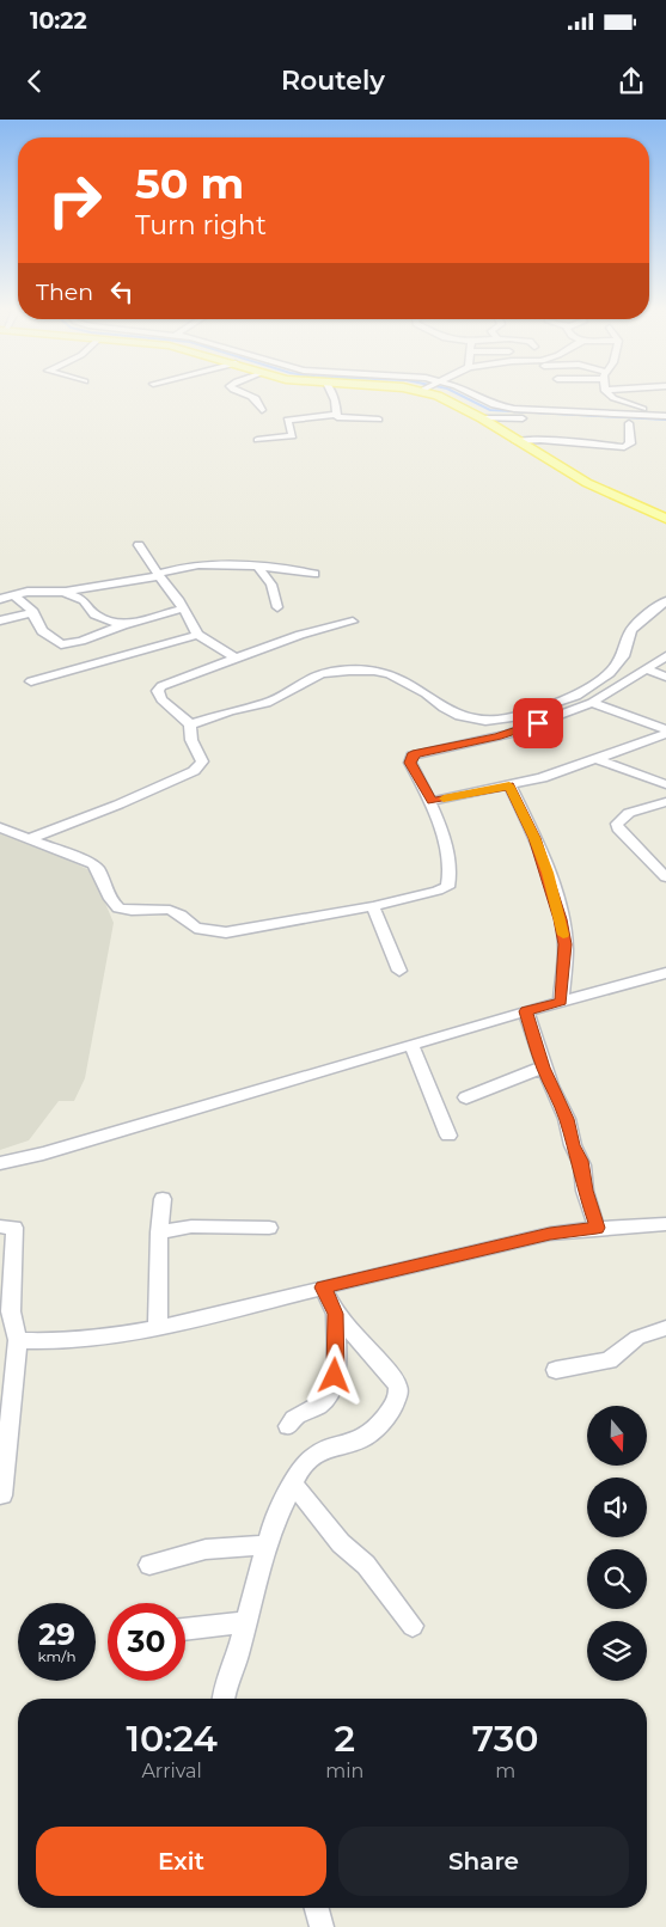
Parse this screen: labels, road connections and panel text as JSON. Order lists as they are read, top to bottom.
{
  "north": "bottom",
  "page": {
    "status": "10:22",
    "header": "Routely",
    "turn": ["50 m", "Turn right"],
    "then": "Then",
    "speed": "29 km/h",
    "limit": "30",
    "eta": [
      "10:24",
      "Arrival",
      "2",
      "min",
      "730",
      "m"
    ],
    "buttons": ["Exit", "Share"]
  }
}
